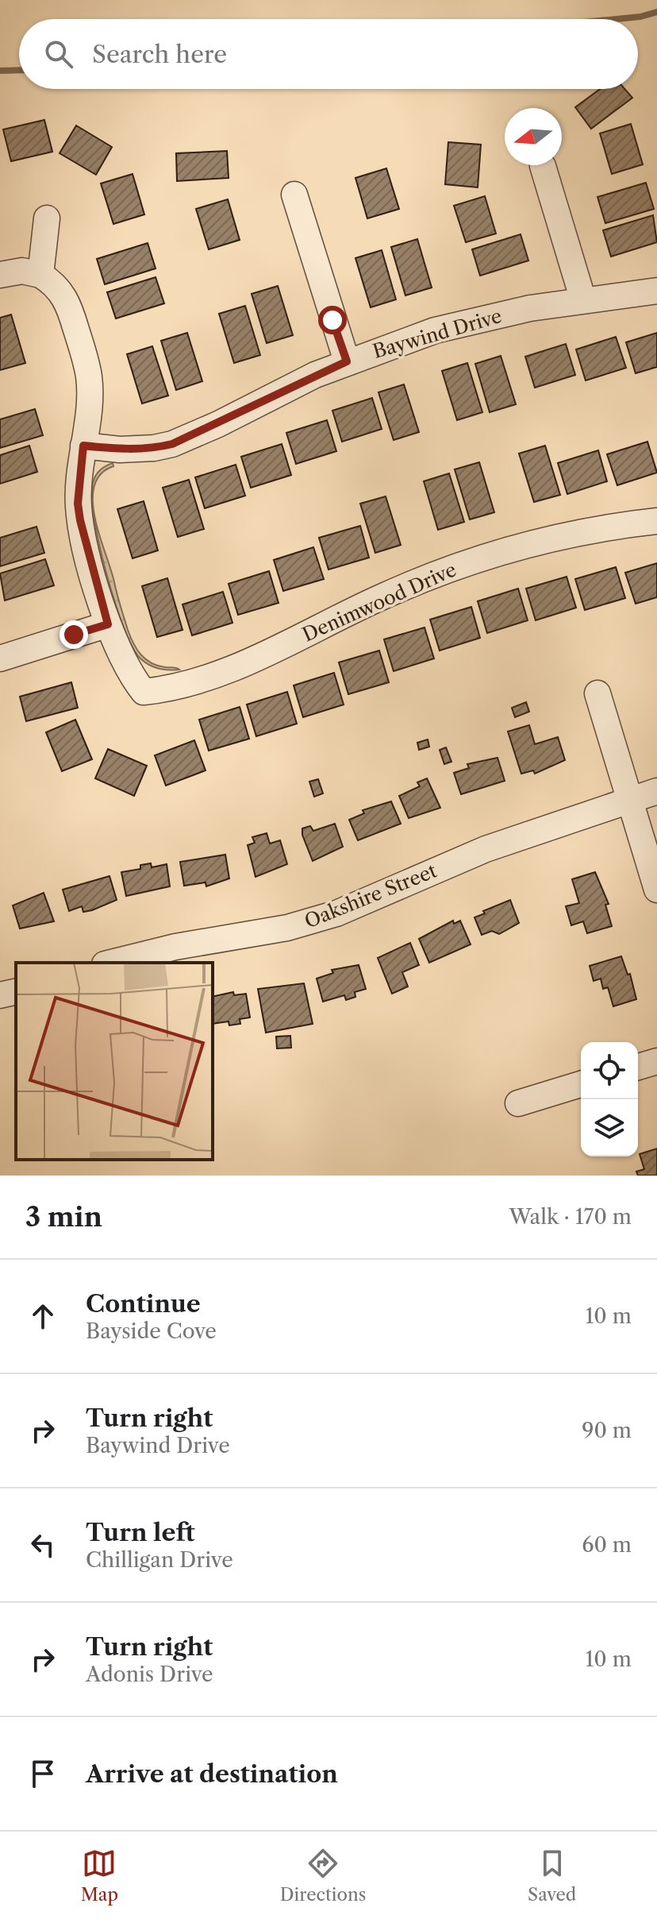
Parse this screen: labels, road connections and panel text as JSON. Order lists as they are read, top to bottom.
{
  "streets": {
    "street": ["Baywind Drive", "Denimwood Drive", "Oakshire Street"]
  },
  "north": "left",
  "page": {
    "search": "Search here",
    "heading": ["3 min", "Walk · 170 m"],
    "list": [
      ["Continue", "Bayside Cove", "10 m"],
      ["Turn right", "Baywind Drive", "90 m"],
      ["Turn left", "Chilligan Drive", "60 m"],
      ["Turn right", "Adonis Drive", "10 m"],
      "Arrive at destination"
    ],
    "nav": ["Map", "Directions", "Saved"]
  }
}
